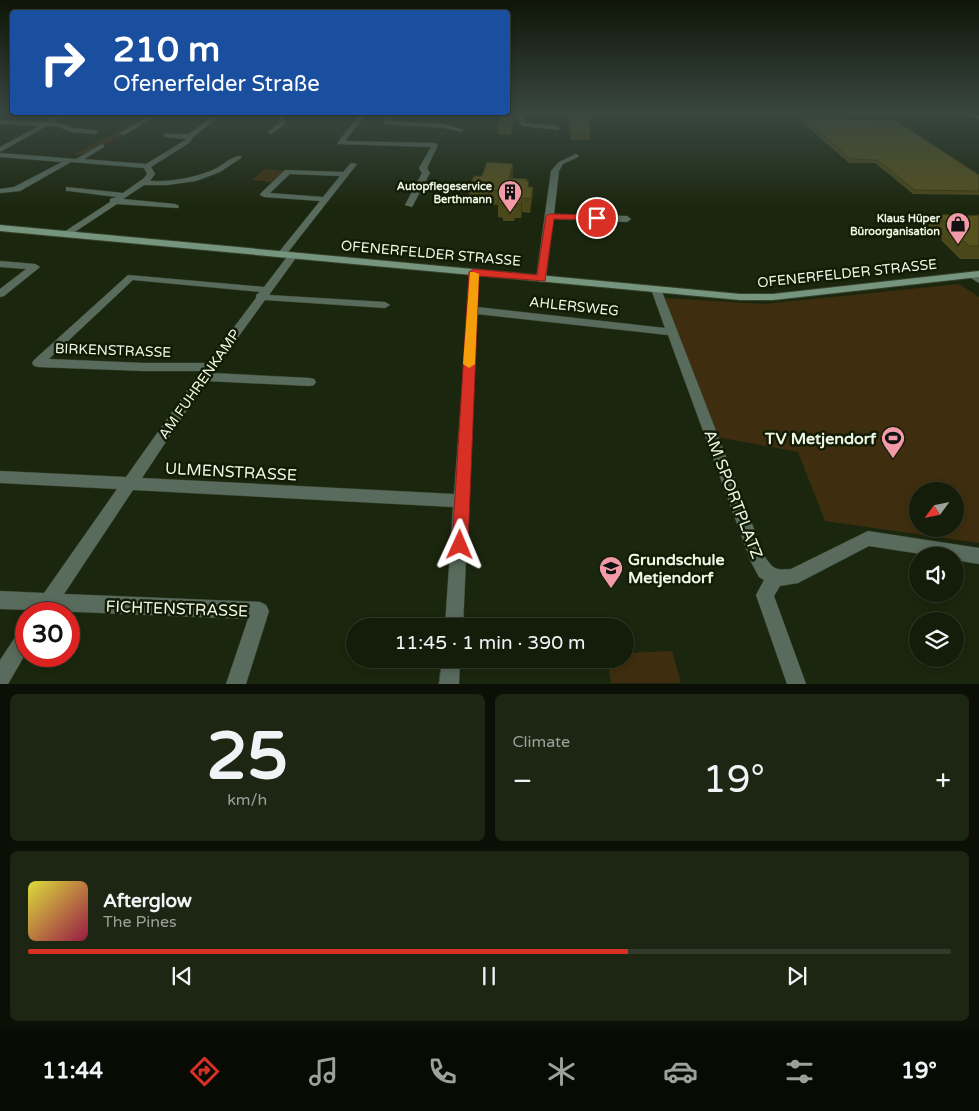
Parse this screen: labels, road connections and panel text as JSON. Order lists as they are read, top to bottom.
{
  "streets": {
    "street": [
      "OFENERFELDER STRASSE",
      "AHLERSWEG",
      "BIRKENSTRASSE",
      "AM FUHRENKAMP",
      "ULMENSTRASSE",
      "AM SPORTPLATZ",
      "FICHTENSTRASSE"
    ]
  },
  "crossings": [
    ["OFENERFELDER STRASSE", "AM FUHRENKAMP"],
    ["OFENERFELDER STRASSE", "AM SPORTPLATZ"],
    ["AHLERSWEG", "AM SPORTPLATZ"],
    ["BIRKENSTRASSE", "AM FUHRENKAMP"],
    ["AM FUHRENKAMP", "ULMENSTRASSE"]
  ],
  "places": {
    "building": ["Autopflegeservice Berthmann"],
    "shop": ["Klaus Hüper Büroorganisation"],
    "sports": ["TV Metjendorf"],
    "school or university": ["Grundschule Metjendorf"]
  },
  "north": "bottom left",
  "page": {
    "turn": ["210 m", "Ofenerfelder Straße"],
    "limit": "30",
    "trip": "11:45 · 1 min · 390 m",
    "tile": [
      ["25", "km/h"],
      "Climate"
    ],
    "heat": ["−", "19°", "+"],
    "song": ["Afterglow", "The Pines"],
    "tabs": ["11:44", "19°"]
  }
}
